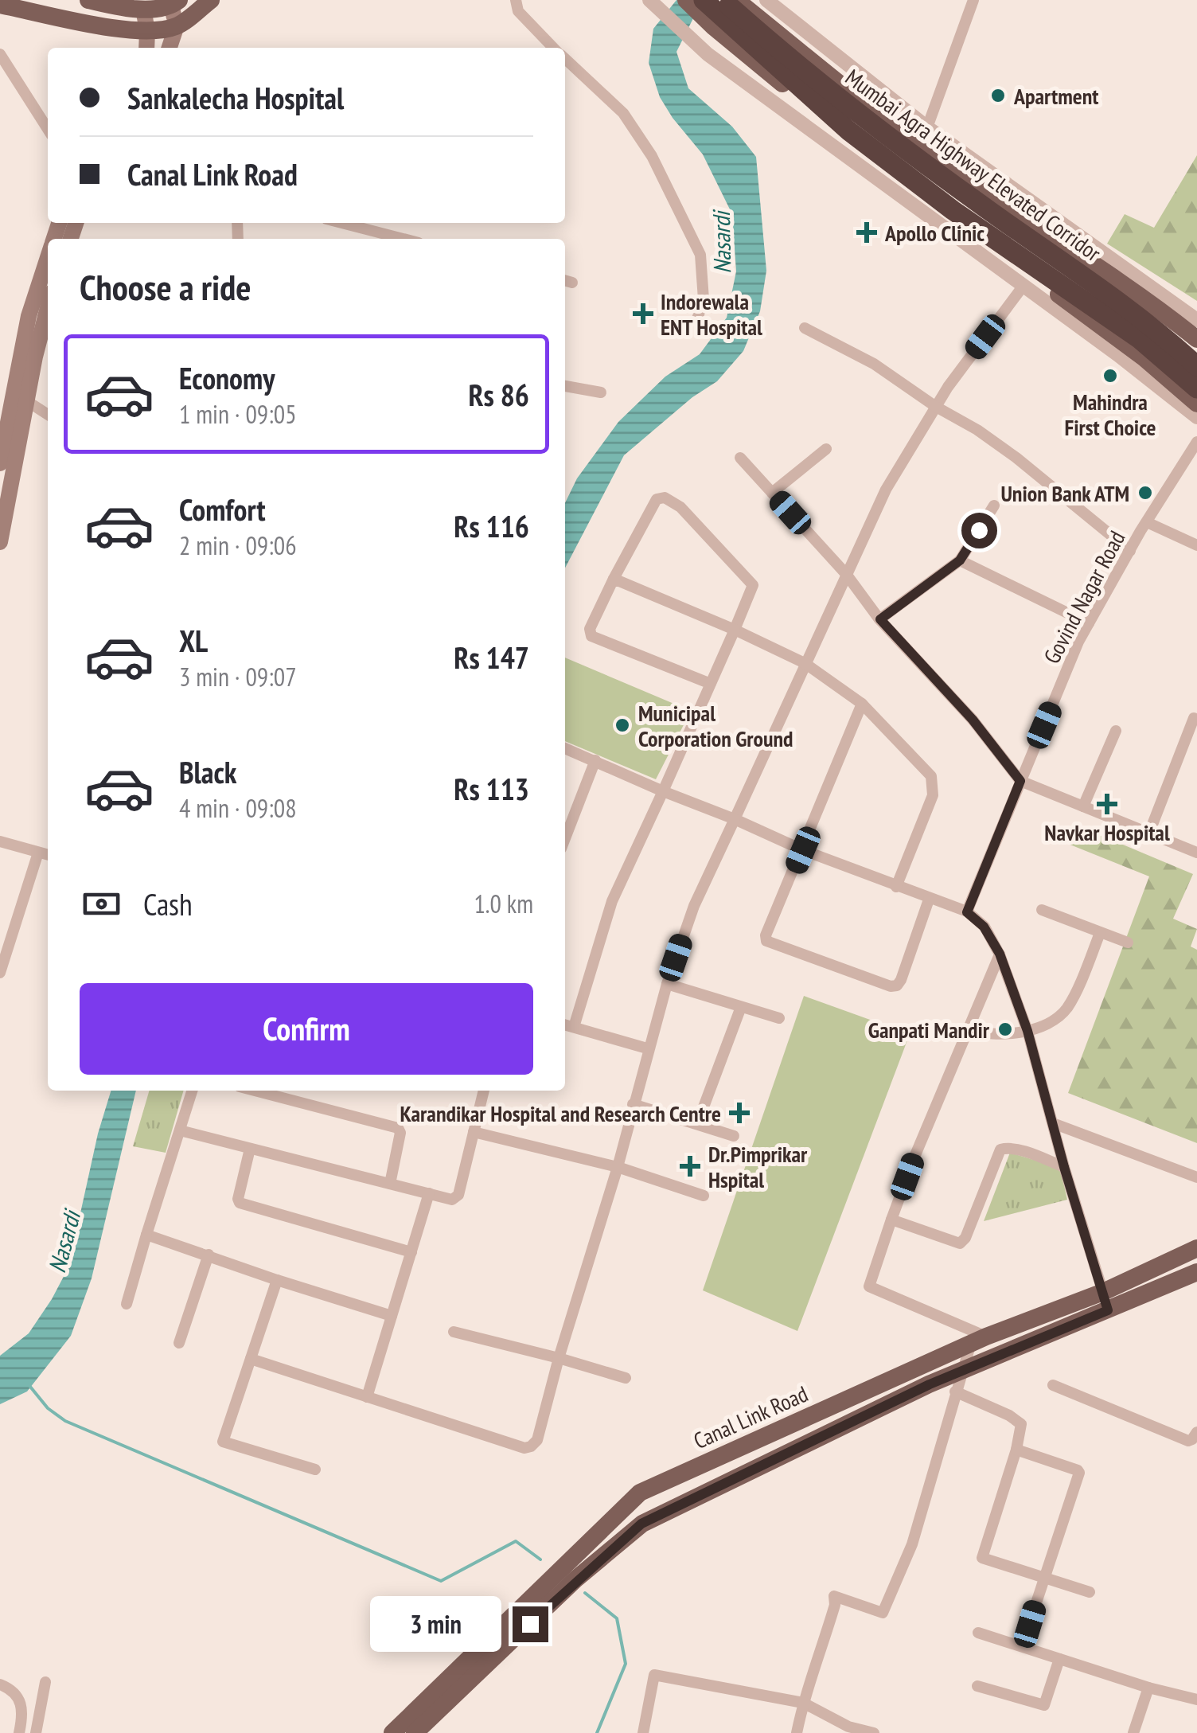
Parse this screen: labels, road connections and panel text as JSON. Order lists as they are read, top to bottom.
{
  "streets": {
    "highway": ["Mumbai Agra Highway Elevated Corridor"],
    "main road": ["Canal Link Road"],
    "street": ["Govind Nagar Road"]
  },
  "water": ["Nasardi"],
  "places": {
    "other": [
      "Apartment",
      "Mahindra First Choice",
      "Union Bank ATM",
      "Municipal Corporation Ground",
      "Ganpati Mandir"
    ],
    "health": [
      "Apollo Clinic",
      "Indorewala ENT Hospital",
      "Navkar Hospital",
      "Karandikar Hospital and Research Centre",
      "Dr.Pimprikar Hspital"
    ]
  },
  "page": {
    "banner": ["Sankalecha Hospital", "Canal Link Road"],
    "heading": "Choose a ride",
    "list": [
      {
        "name": "Economy",
        "note": "1 min · 09:05",
        "value": "Rs 86"
      },
      {
        "name": "Comfort",
        "note": "2 min · 09:06",
        "value": "Rs 116"
      },
      {
        "name": "XL",
        "note": "3 min · 09:07",
        "value": "Rs 147"
      },
      {
        "name": "Black",
        "note": "4 min · 09:08",
        "value": "Rs 113"
      }
    ],
    "pay": ["Cash", "1.0 km"],
    "buttons": "Confirm",
    "bubble": "3 min"
  }
}
